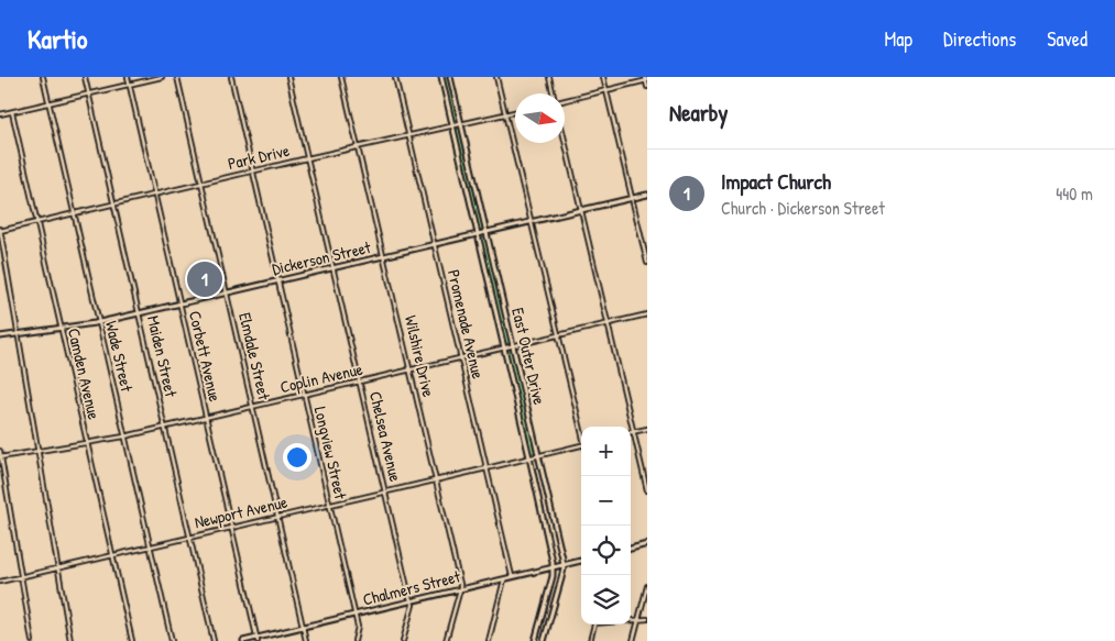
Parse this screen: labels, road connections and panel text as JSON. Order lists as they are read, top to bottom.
{
  "streets": {
    "street": [
      "Park Drive",
      "Dickerson Street",
      "Promenade Avenue",
      "Wade Street",
      "Maiden Street",
      "Corbett Avenue",
      "Elmdale Street",
      "Wilshire Drive",
      "East Outer Drive",
      "Camden Avenue",
      "Coplin Avenue",
      "Chelsea Avenue",
      "Longview Street",
      "Newport Avenue",
      "Chalmers Street"
    ]
  },
  "crossings": [
    ["Park Drive", "Promenade Avenue"],
    ["Park Drive", "Wade Street"],
    ["Park Drive", "Maiden Street"],
    ["Park Drive", "Corbett Avenue"],
    ["Park Drive", "Elmdale Street"],
    ["Park Drive", "Wilshire Drive"],
    ["Park Drive", "East Outer Drive"],
    ["Park Drive", "Camden Avenue"],
    ["Park Drive", "Chelsea Avenue"],
    ["Park Drive", "Longview Street"],
    ["Dickerson Street", "Promenade Avenue"],
    ["Dickerson Street", "Wade Street"],
    ["Dickerson Street", "Maiden Street"],
    ["Dickerson Street", "Corbett Avenue"],
    ["Dickerson Street", "Elmdale Street"],
    ["Dickerson Street", "Wilshire Drive"],
    ["Dickerson Street", "East Outer Drive"],
    ["Dickerson Street", "Camden Avenue"],
    ["Dickerson Street", "Chelsea Avenue"],
    ["Dickerson Street", "Longview Street"],
    ["Promenade Avenue", "Coplin Avenue"],
    ["Promenade Avenue", "Newport Avenue"],
    ["Promenade Avenue", "Chalmers Street"],
    ["Wade Street", "Coplin Avenue"],
    ["Wade Street", "Newport Avenue"],
    ["Maiden Street", "Coplin Avenue"],
    ["Maiden Street", "Newport Avenue"],
    ["Corbett Avenue", "Coplin Avenue"],
    ["Corbett Avenue", "Newport Avenue"],
    ["Corbett Avenue", "Chalmers Street"],
    ["Elmdale Street", "Coplin Avenue"],
    ["Elmdale Street", "Newport Avenue"],
    ["Elmdale Street", "Chalmers Street"],
    ["Wilshire Drive", "Coplin Avenue"],
    ["Wilshire Drive", "Newport Avenue"],
    ["Wilshire Drive", "Chalmers Street"],
    ["East Outer Drive", "Coplin Avenue"],
    ["East Outer Drive", "Newport Avenue"],
    ["East Outer Drive", "Chalmers Street"],
    ["Camden Avenue", "Coplin Avenue"],
    ["Camden Avenue", "Newport Avenue"],
    ["Coplin Avenue", "Chelsea Avenue"],
    ["Coplin Avenue", "Longview Street"],
    ["Chelsea Avenue", "Newport Avenue"],
    ["Chelsea Avenue", "Chalmers Street"],
    ["Longview Street", "Newport Avenue"],
    ["Longview Street", "Chalmers Street"]
  ],
  "north": "right",
  "page": {
    "header": "Kartio",
    "nav": ["Map", "Directions", "Saved"],
    "heading": "Nearby",
    "list": [
      {
        "mark": "1",
        "name": "Impact Church",
        "note": "Church · Dickerson Street",
        "value": "440 m"
      }
    ],
    "pins": "1",
    "map_buttons": ["+", "−"]
  }
}
